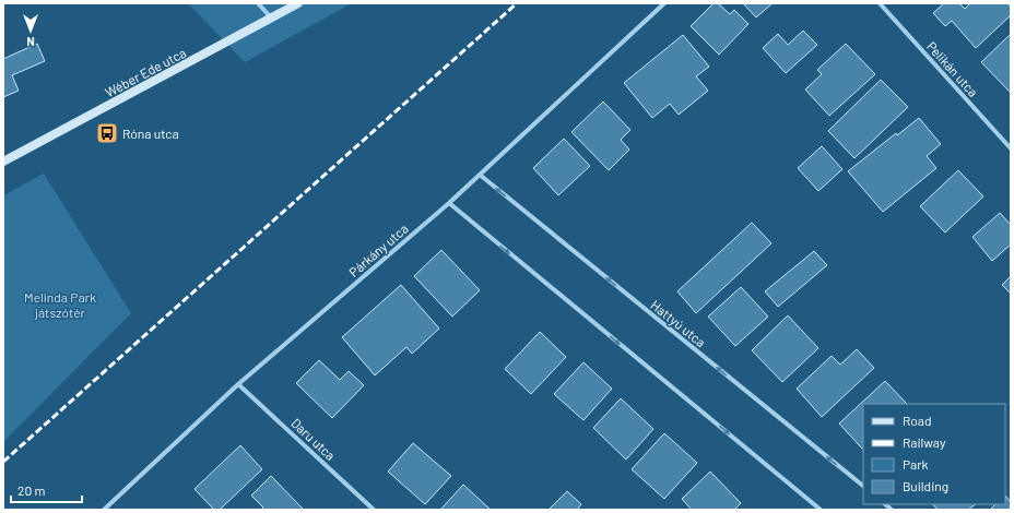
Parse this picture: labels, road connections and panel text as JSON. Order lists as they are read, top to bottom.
{
  "streets": {
    "street": [
      "Pelikán utca",
      "Wéber Ede utca",
      "Párkány utca",
      "Hattyú utca",
      "Daru utca"
    ]
  },
  "crossings": [
    ["Párkány utca", "Hattyú utca"],
    ["Párkány utca", "Daru utca"]
  ],
  "one_way": ["Hattyú utca"],
  "parks": ["Melinda Park játszótér"],
  "places": {
    "bus stop": ["Róna utca"]
  },
  "legend": [
    "Road",
    "Railway",
    "Park",
    "Building"
  ],
  "scale_bar": "20 m",
  "north": "bottom"
}
